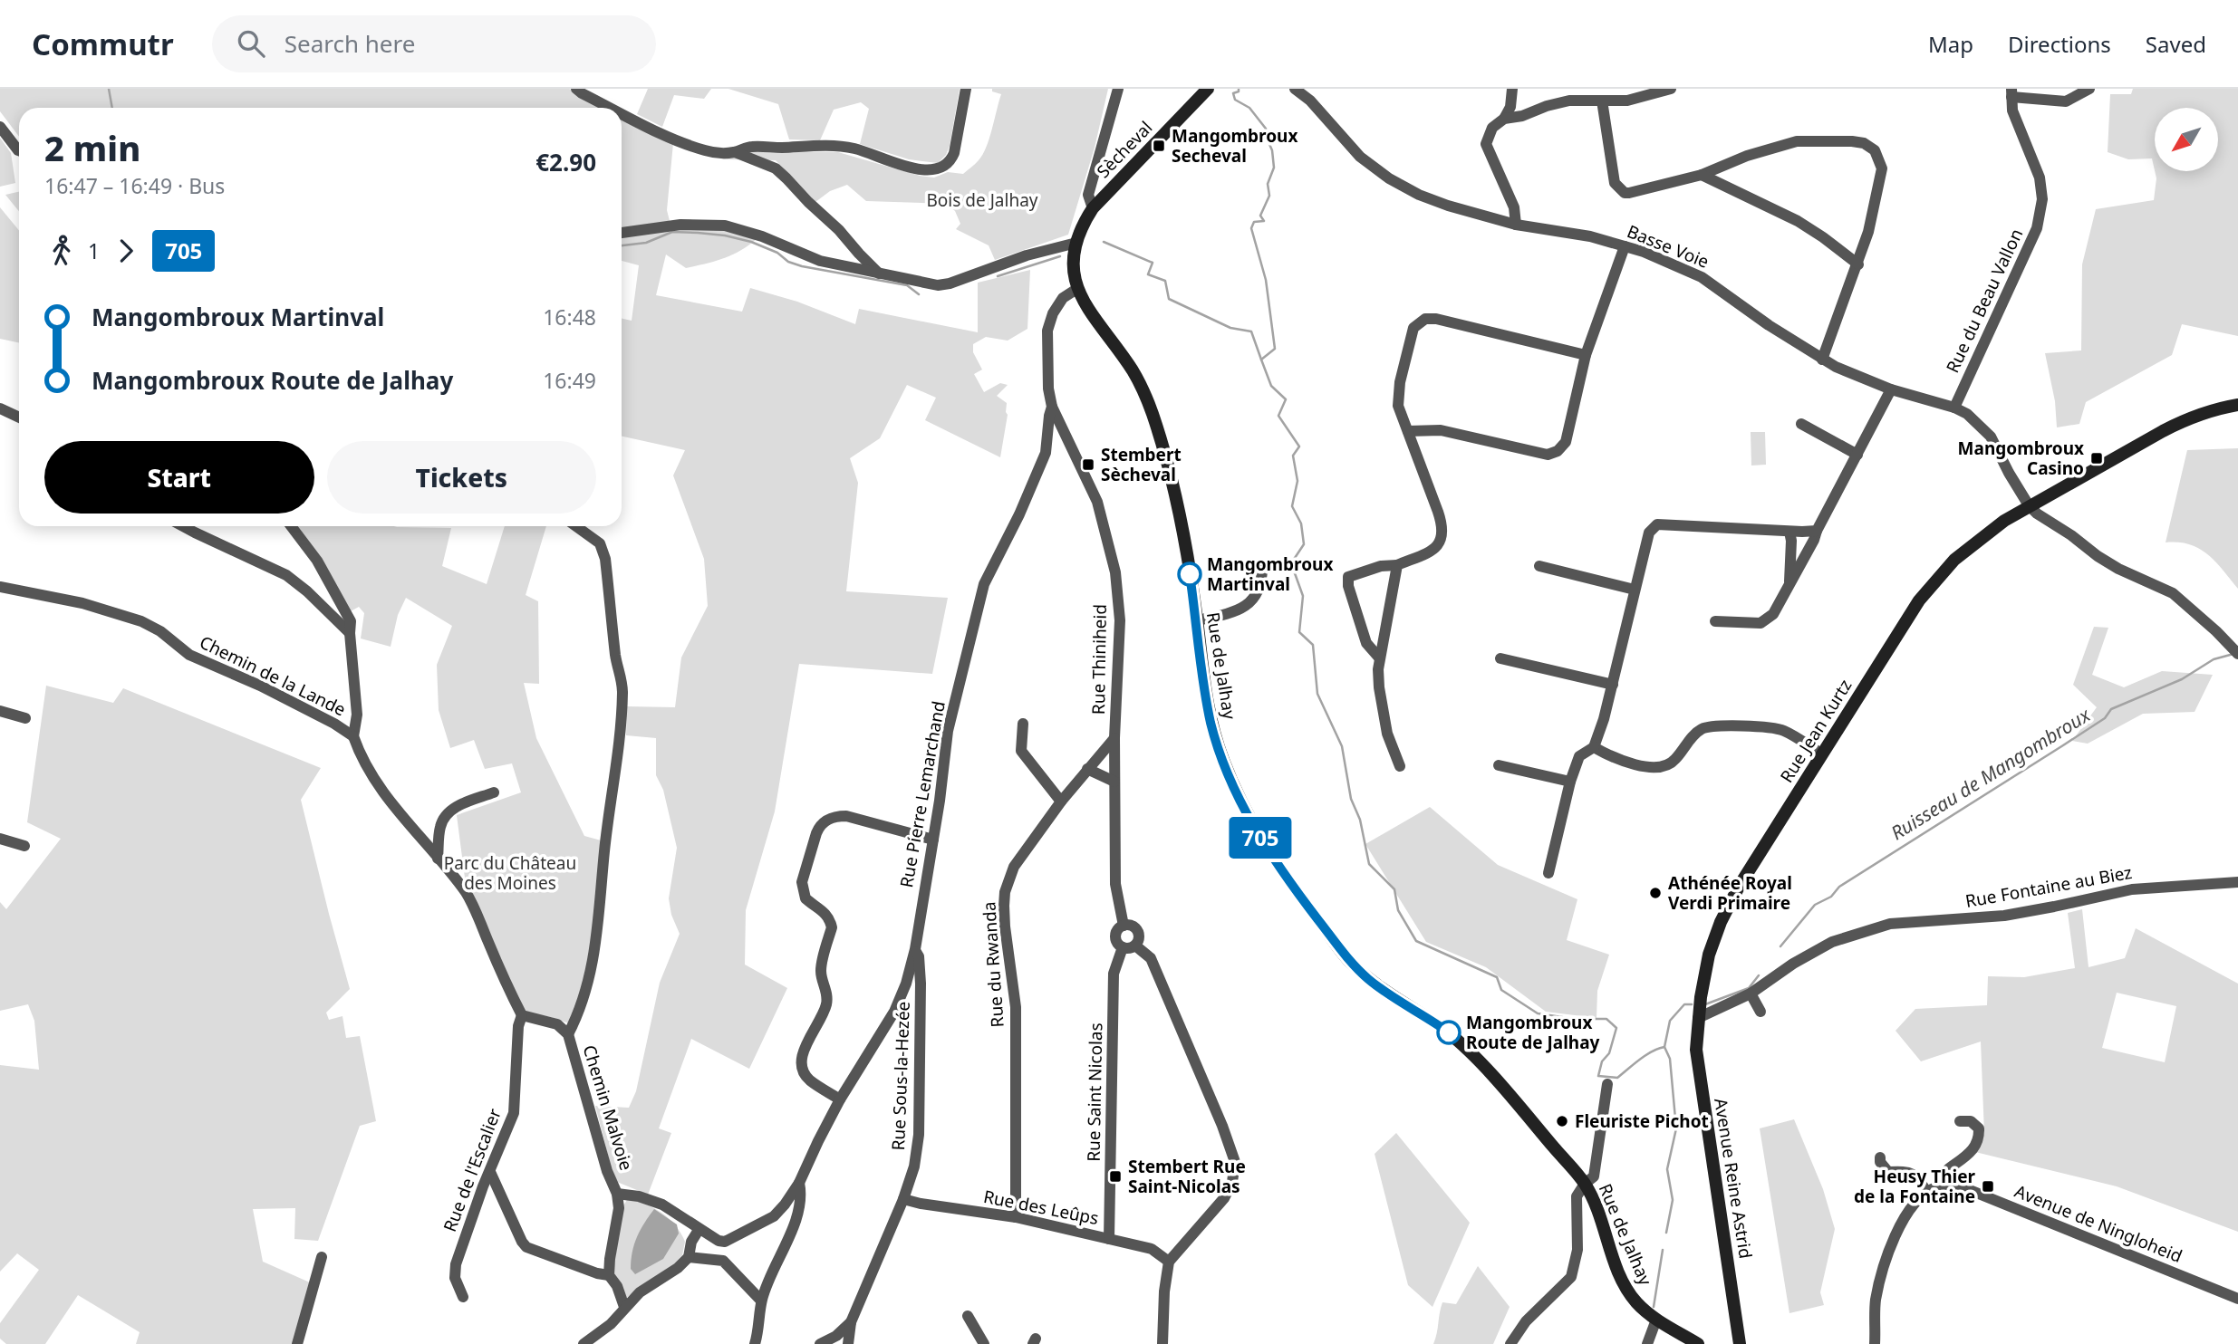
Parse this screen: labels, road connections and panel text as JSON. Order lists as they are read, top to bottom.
{
  "streets": {
    "main road": [
      "Sècheval",
      "Rue de Jalhay",
      "Rue Jean Kurtz",
      "Avenue Reine Astrid"
    ],
    "street": [
      "Basse Voie",
      "Rue du Beau Vallon",
      "Rue Thiniheid",
      "Chemin de la Lande",
      "Rue Pierre Lemarchand",
      "Rue Fontaine au Biez",
      "Rue du Rwanda",
      "Rue Sous-la-Hezée",
      "Rue Saint Nicolas",
      "Chemin Malvoie",
      "Rue de l'Escalier",
      "Rue des Leûps",
      "Avenue de Ningloheid"
    ]
  },
  "crossings": [
    ["Basse Voie", "Rue du Beau Vallon"],
    ["Basse Voie", "Rue Jean Kurtz"],
    ["Rue Thiniheid", "Rue Pierre Lemarchand"],
    ["Rue Thiniheid", "Rue du Rwanda"],
    ["Rue Thiniheid", "Rue Saint Nicolas"],
    ["Rue Thiniheid", "Rue des Leûps"],
    ["Rue de Jalhay", "Rue Pierre Lemarchand"],
    ["Rue Jean Kurtz", "Rue Fontaine au Biez"],
    ["Rue Jean Kurtz", "Avenue Reine Astrid"],
    ["Rue Pierre Lemarchand", "Rue Sous-la-Hezée"],
    ["Rue Fontaine au Biez", "Avenue Reine Astrid"],
    ["Rue du Rwanda", "Rue des Leûps"],
    ["Rue Sous-la-Hezée", "Rue des Leûps"],
    ["Rue Saint Nicolas", "Rue des Leûps"],
    ["Chemin Malvoie", "Rue de l'Escalier"]
  ],
  "water": ["Ruisseau de Mangombroux"],
  "parks": ["Bois de Jalhay", "Parc du Château des Moines"],
  "places": {
    "transit": [
      "Mangombroux Secheval",
      "Mangombroux Casino",
      "Stembert Sècheval",
      "Stembert Rue Saint-Nicolas",
      "Heusy Thier de la Fontaine"
    ],
    "other": [
      "Mangombroux Martinval",
      "Athénée Royal Verdi Primaire",
      "Mangombroux Route de Jalhay",
      "Fleuriste Pichot"
    ]
  },
  "lines": ["bus line 705"],
  "north": "bottom left",
  "page": {
    "header": "Commutr",
    "search": "Search here",
    "nav": ["Map", "Directions", "Saved"],
    "on_map": "705",
    "heading": ["2 min", "16:47 – 16:49 · Bus", "€2.90"],
    "legs": ["1", "705"],
    "list": [
      {
        "name": "Mangombroux Martinval",
        "value": "16:48"
      },
      {
        "name": "Mangombroux Route de Jalhay",
        "value": "16:49"
      }
    ],
    "buttons": ["Start", "Tickets"]
  }
}
